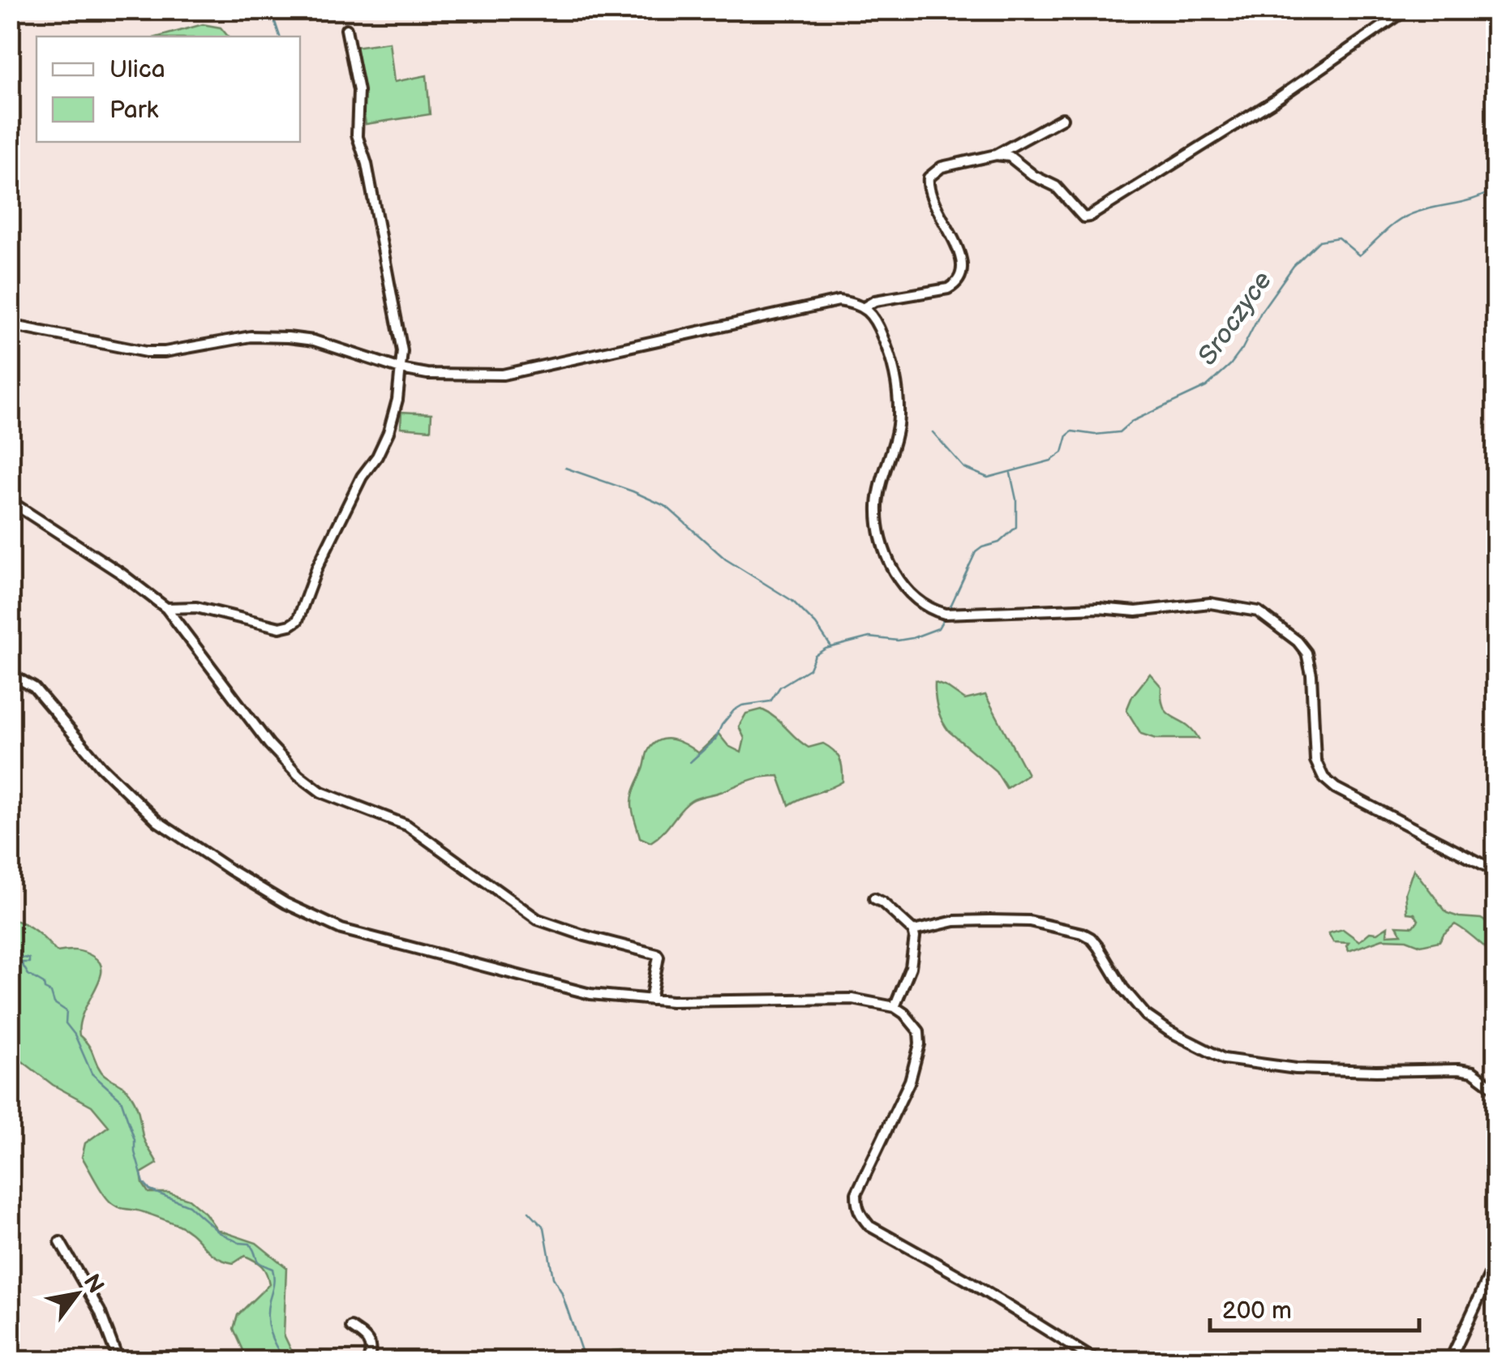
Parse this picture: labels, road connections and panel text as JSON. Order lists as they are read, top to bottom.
{
  "water": ["Sroczyce"],
  "legend": ["Ulica", "Park"],
  "scale_bar": "200 m",
  "north": "top right"
}
